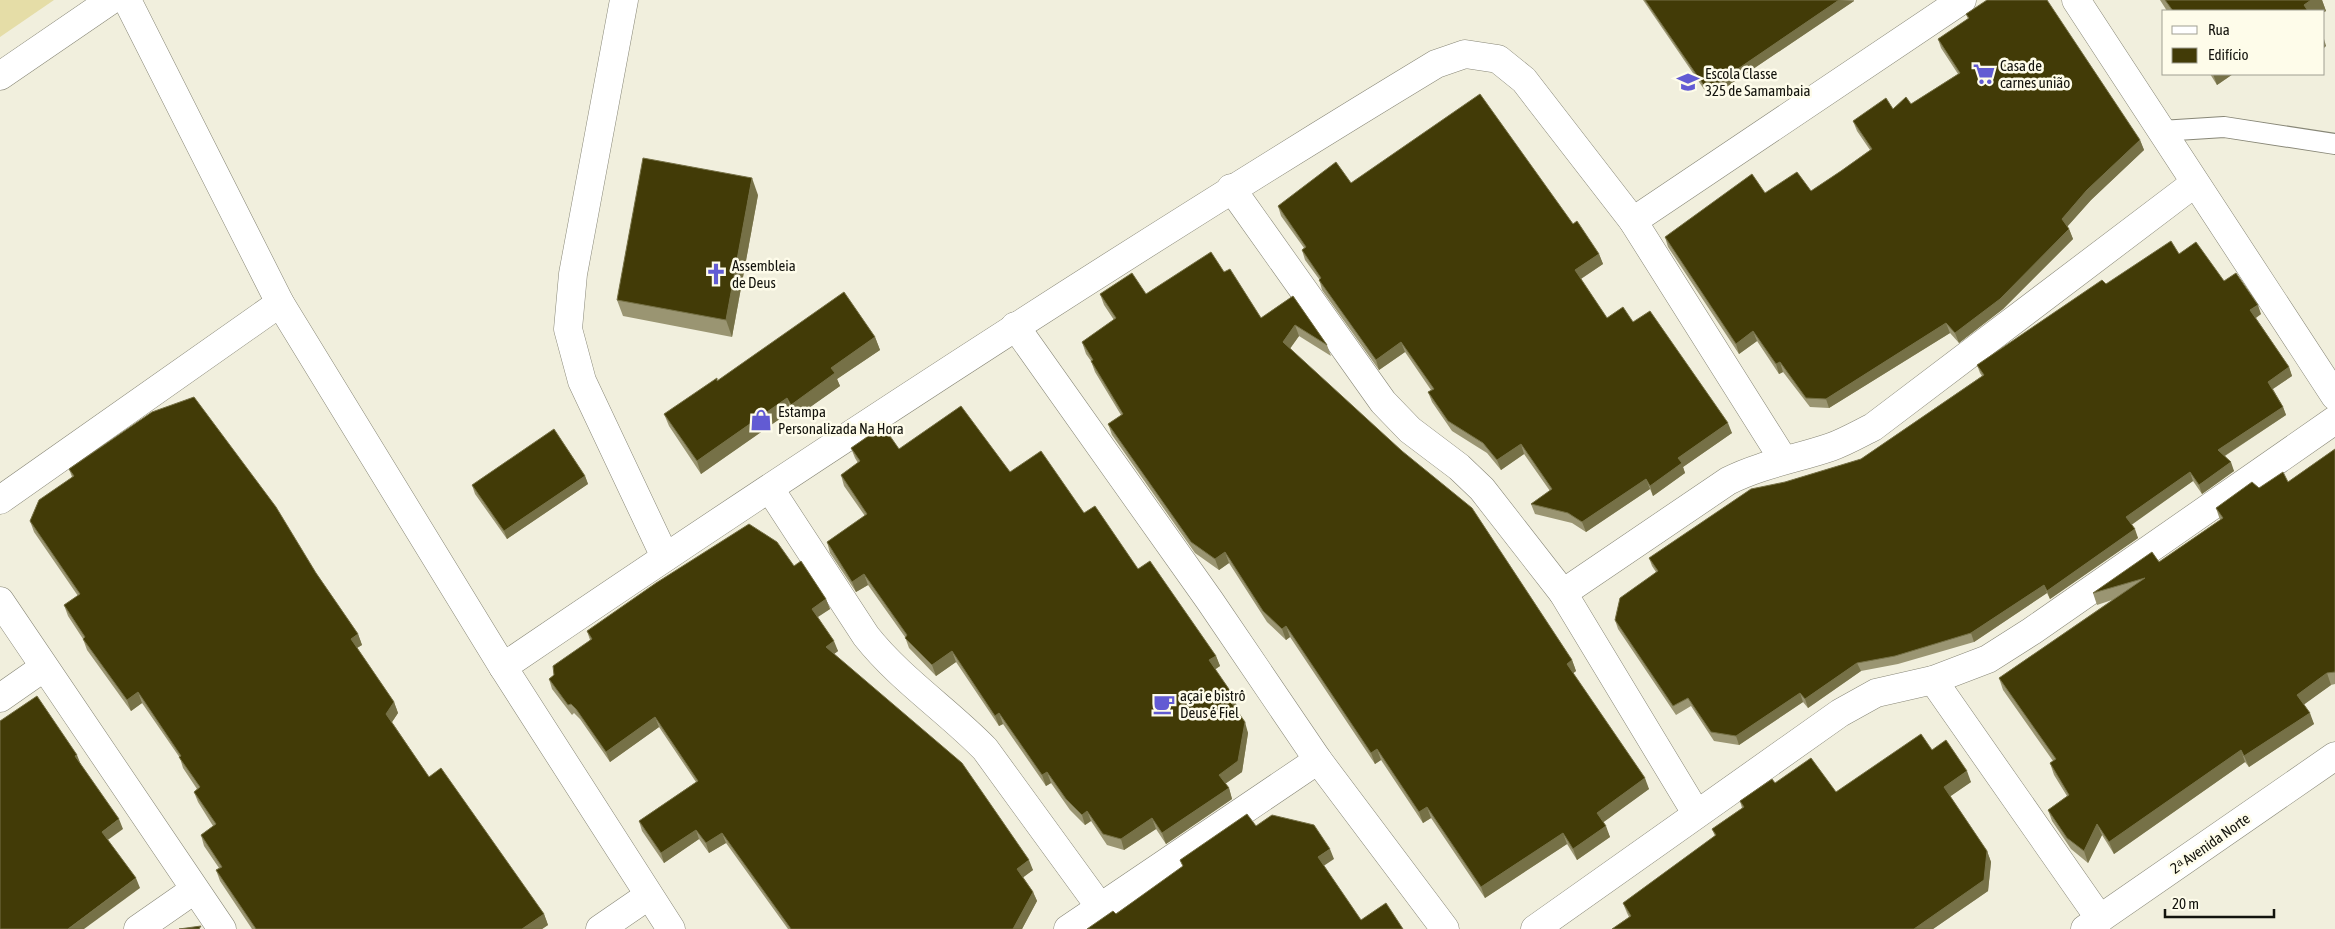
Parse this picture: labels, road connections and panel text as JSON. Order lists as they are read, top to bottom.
{
  "streets": {
    "street": ["2ᵃ Avenida Norte"]
  },
  "places": {
    "supermarket": ["Casa de carnes união"],
    "school or university": ["Escola Classe 325 de Samambaia"],
    "church": ["Assembleia de Deus"],
    "shop": ["Estampa Personalizada Na Hora"],
    "cafe": ["açai e bistrô Deus é Fiel"]
  },
  "legend": ["Rua", "Edifício"],
  "scale_bar": "20 m"
}
